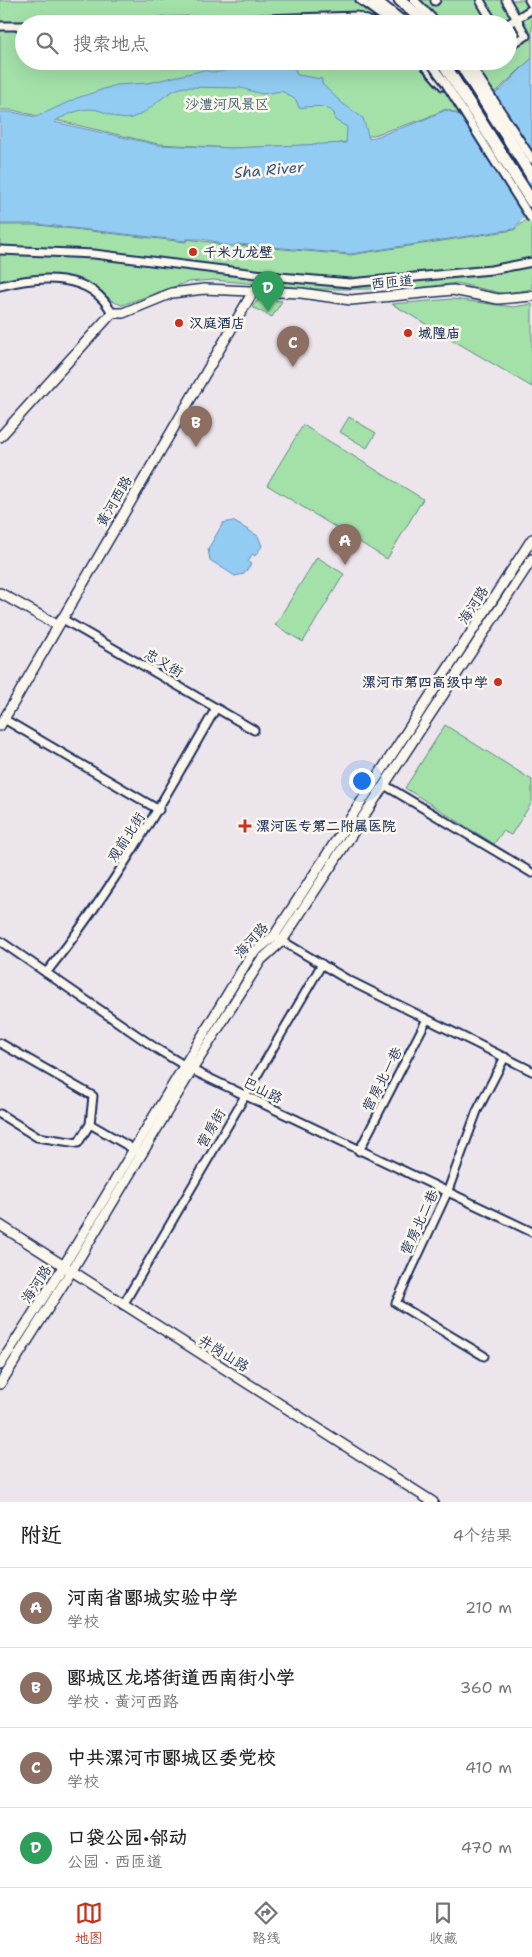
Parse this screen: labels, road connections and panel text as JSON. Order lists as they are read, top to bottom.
{
  "streets": {
    "street": [
      "西匝道",
      "黄河西路",
      "海河路",
      "忠义街",
      "观前北街",
      "营房北一巷",
      "巴山路",
      "营房街",
      "营房北二巷",
      "井岗山路"
    ]
  },
  "crossings": [
    ["西匝道", "黄河西路"],
    ["黄河西路", "忠义街"],
    ["海河路", "巴山路"],
    ["海河路", "井岗山路"],
    ["忠义街", "观前北街"],
    ["观前北街", "巴山路"],
    ["营房北一巷", "巴山路"],
    ["巴山路", "营房街"],
    ["巴山路", "营房北二巷"],
    ["营房街", "井岗山路"]
  ],
  "water": ["Sha River"],
  "parks": ["沙澧河风景区"],
  "places": {
    "other": [
      "千米九龙壁",
      "汉庭酒店",
      "城隍庙",
      "漯河市第四高级中学"
    ],
    "health": ["漯河医专第二附属医院"]
  },
  "page": {
    "search": "搜索地点",
    "pins": [
      "D",
      "C",
      "B",
      "A"
    ],
    "heading": ["附近", "4个结果"],
    "list": [
      {
        "mark": "A",
        "name": "河南省郾城实验中学",
        "note": "学校",
        "value": "210 m"
      },
      {
        "mark": "B",
        "name": "郾城区龙塔街道西南街小学",
        "note": "学校 · 黄河西路",
        "value": "360 m"
      },
      {
        "mark": "C",
        "name": "中共漯河市郾城区委党校",
        "note": "学校",
        "value": "410 m"
      },
      {
        "mark": "D",
        "name": "口袋公园·邻动",
        "note": "公园 · 西匝道",
        "value": "470 m"
      }
    ],
    "nav": ["地图", "路线", "收藏"]
  }
}
